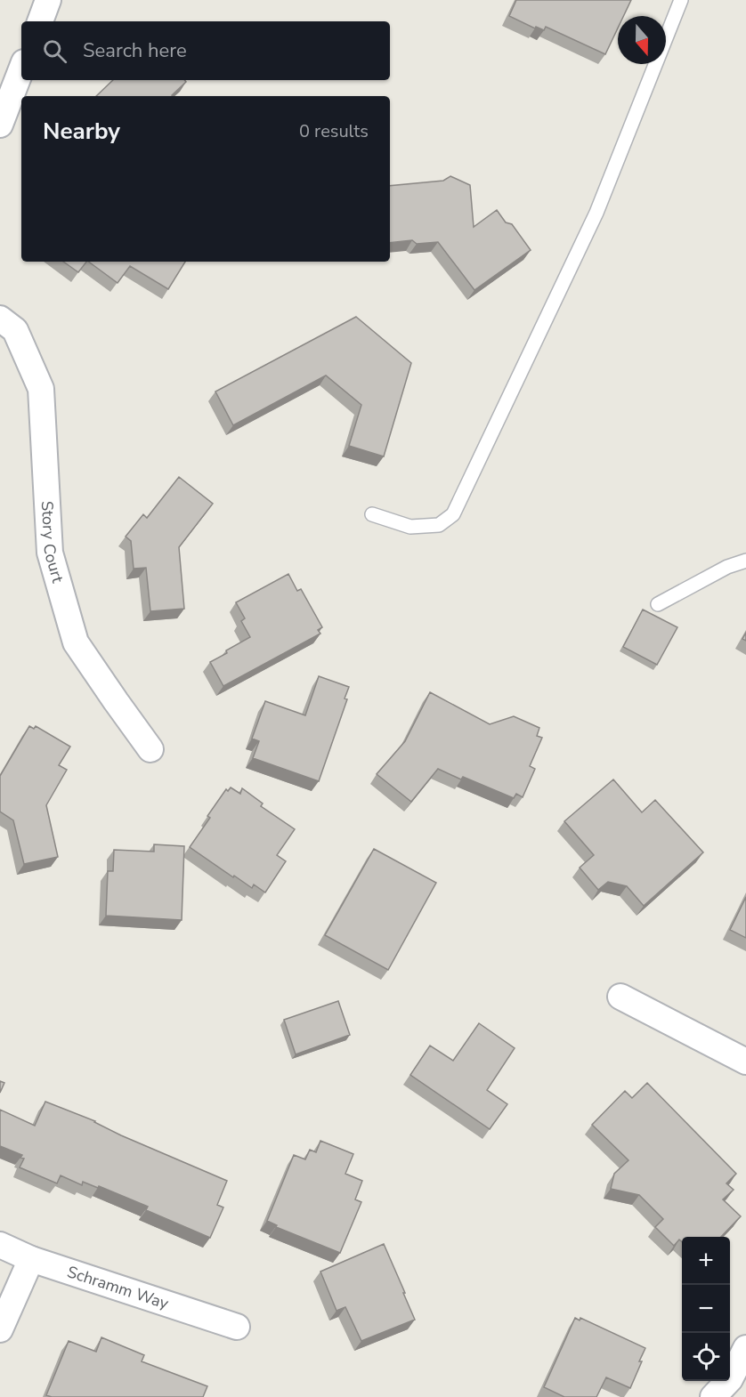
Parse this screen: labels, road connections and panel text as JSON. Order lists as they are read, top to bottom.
{
  "streets": {
    "street": ["Story Court", "Schramm Way"]
  },
  "north": "bottom",
  "page": {
    "search": "Search here",
    "heading": ["Nearby", "0 results"],
    "map_buttons": ["+", "−"]
  }
}
